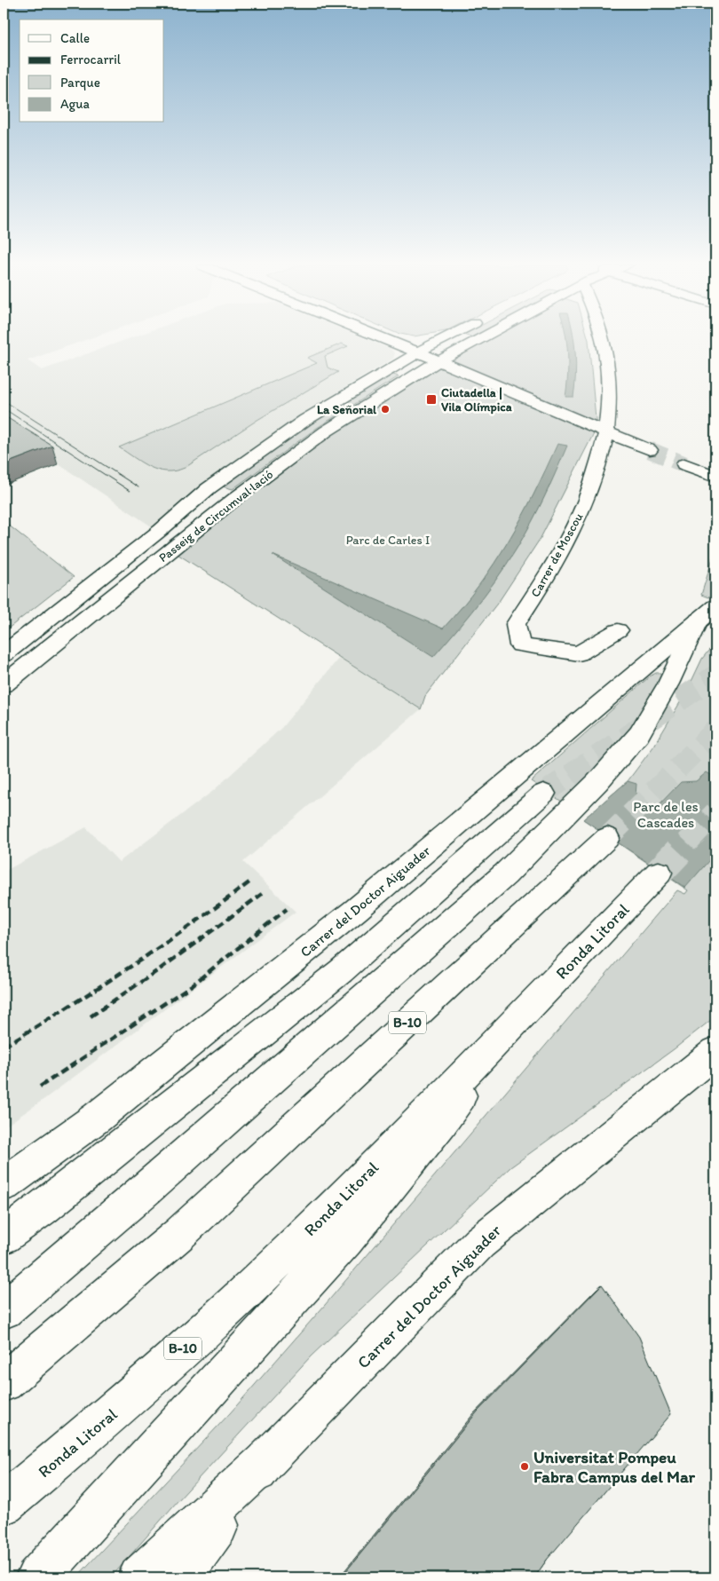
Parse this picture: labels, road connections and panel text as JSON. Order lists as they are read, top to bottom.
{
  "streets": {
    "main road": [
      "Passeig de Circumval·lació",
      "Carrer de Moscou",
      "Carrer del Doctor Aiguader",
      "Ronda Litoral",
      "B-10"
    ]
  },
  "parks": ["Parc de Carles I", "Parc de les Cascades"],
  "places": {
    "transit": ["Ciutadella | Vila Olímpica"],
    "other": ["La Señorial", "Universitat Pompeu Fabra Campus del Mar"]
  },
  "legend": [
    "Calle",
    "Ferrocarril",
    "Parque",
    "Agua"
  ]
}
